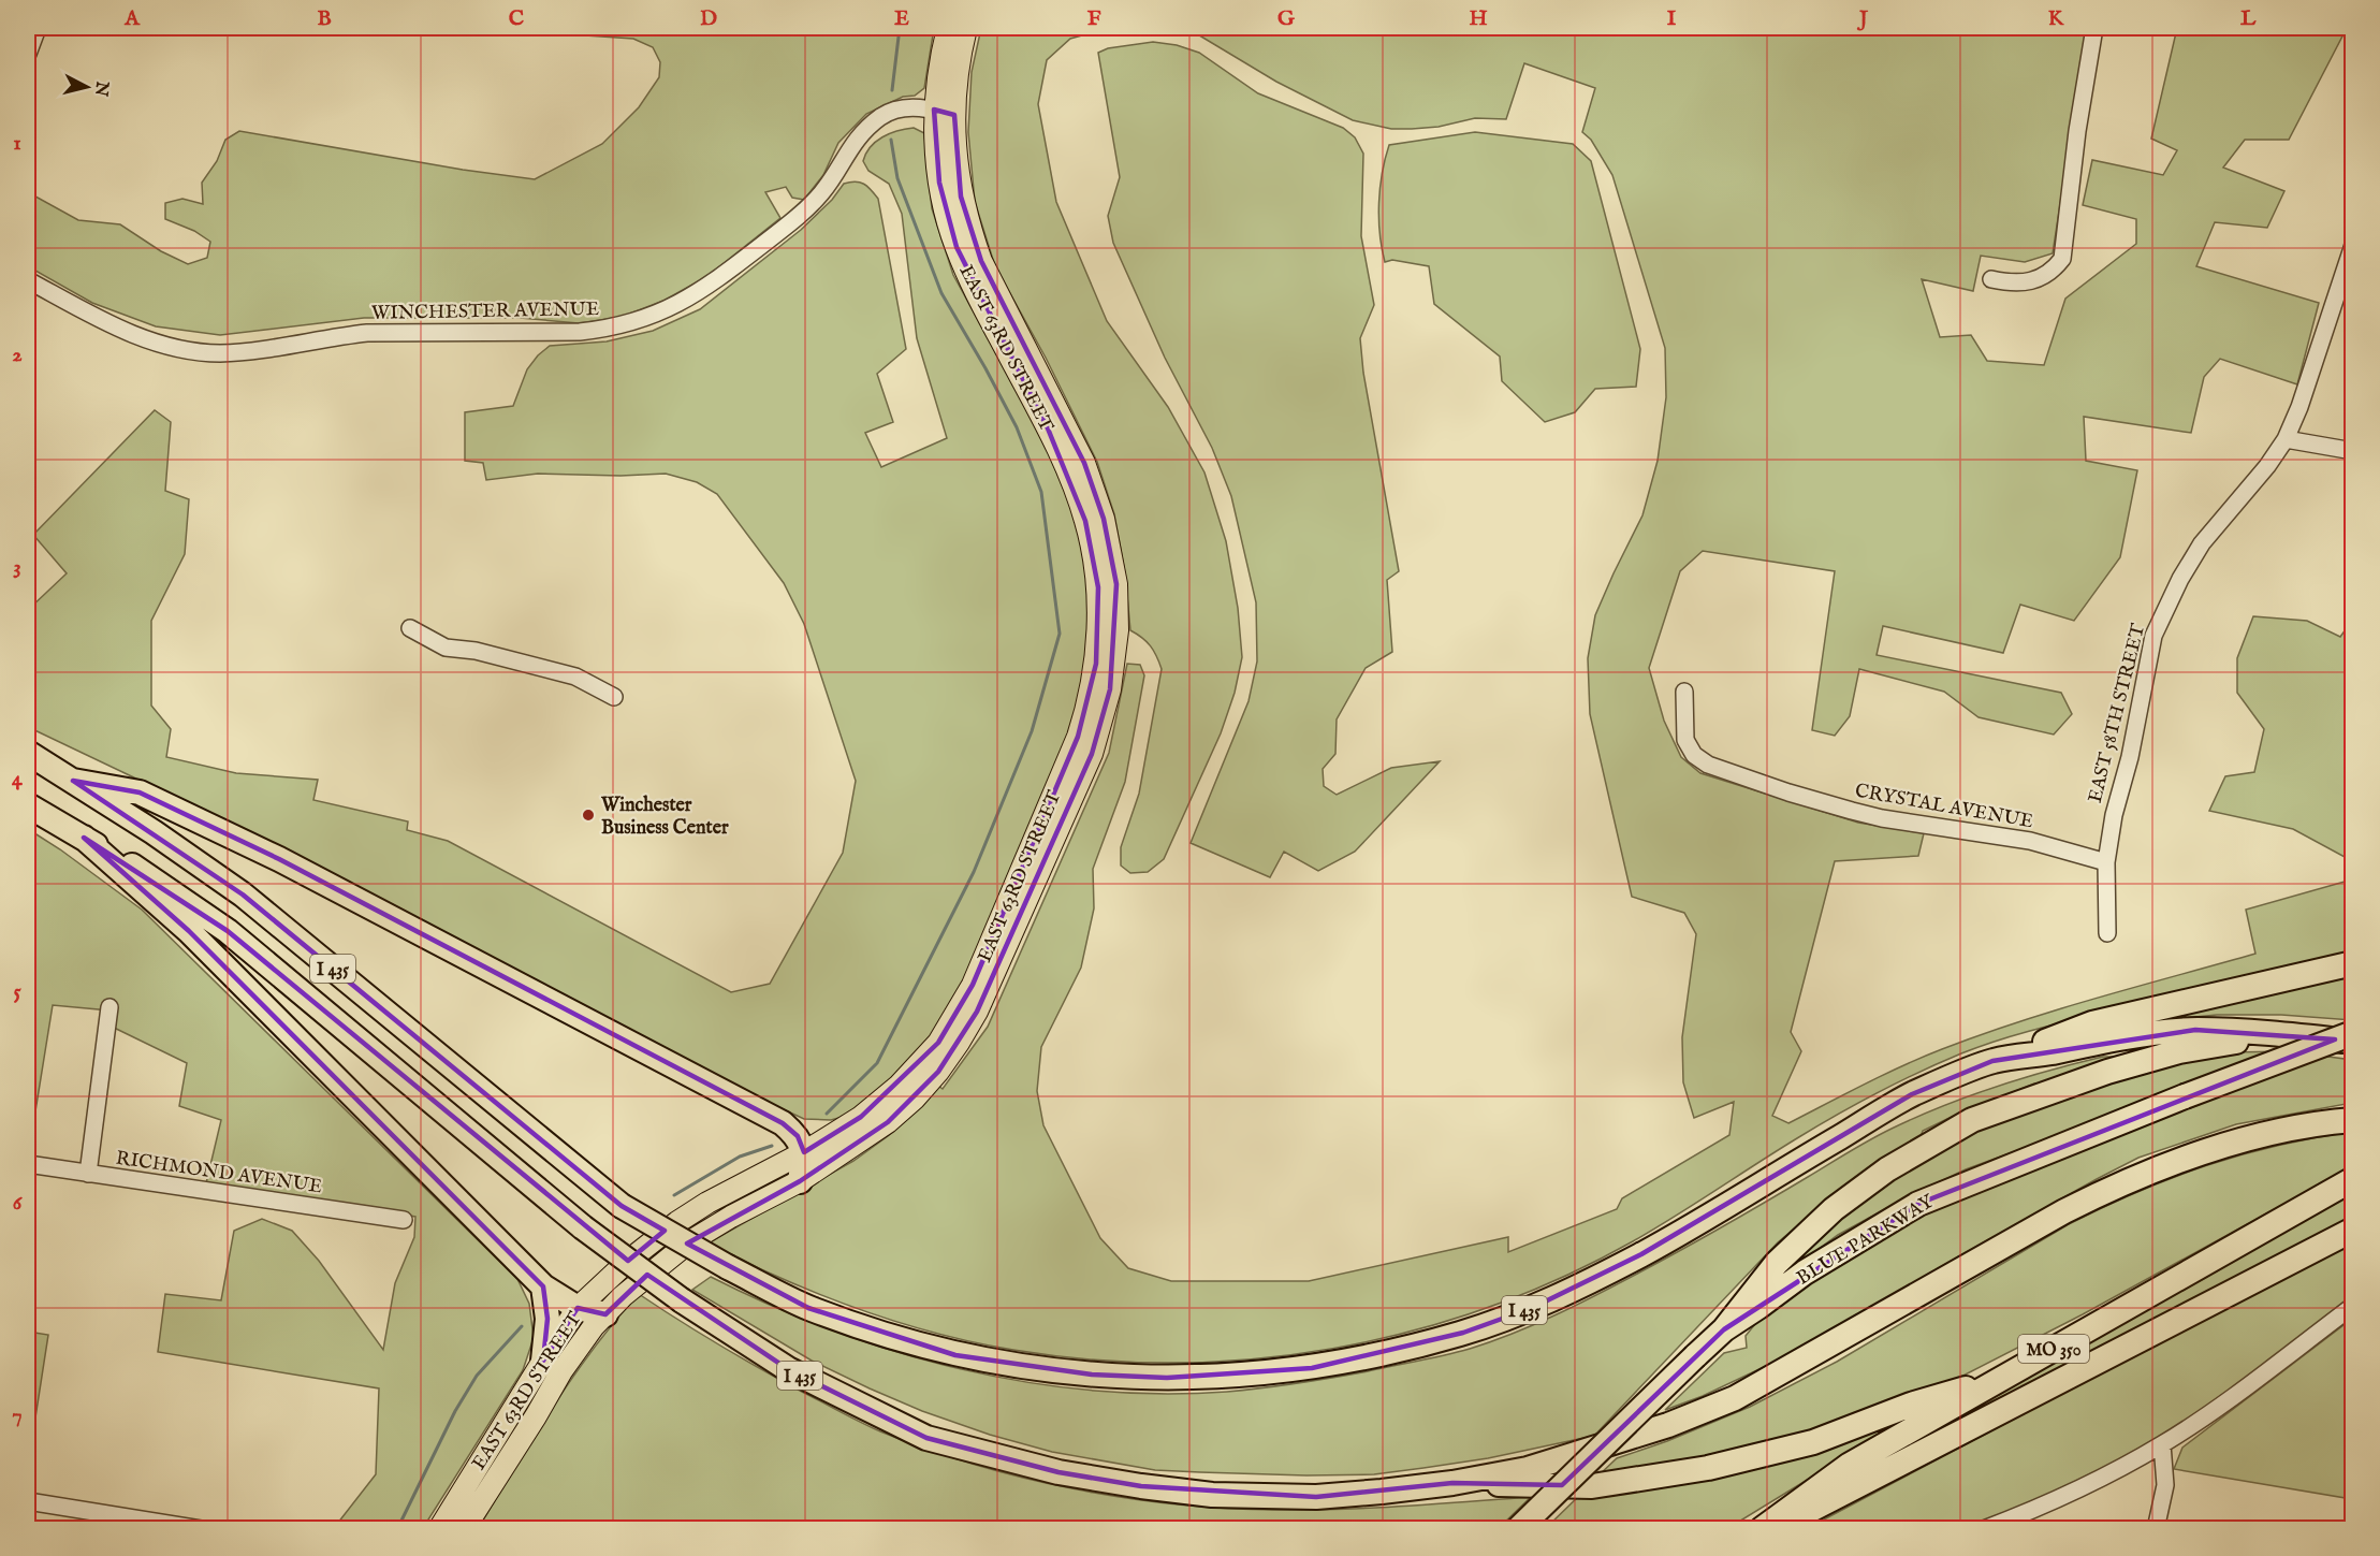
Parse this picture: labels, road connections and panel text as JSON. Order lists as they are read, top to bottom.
{
  "streets": {
    "highway": ["I 435", "BLUE PARKWAY", "MO 350"],
    "main road": ["EAST 63RD STREET"],
    "street": [
      "WINCHESTER AVENUE",
      "EAST 58TH STREET",
      "CRYSTAL AVENUE",
      "RICHMOND AVENUE"
    ]
  },
  "crossings": [
    ["WINCHESTER AVENUE", "EAST 63RD STREET"],
    ["EAST 58TH STREET", "CRYSTAL AVENUE"]
  ],
  "places": ["Winchester Business Center"],
  "north": "right",
  "grid": {
    "columns": [
      "A",
      "B",
      "C",
      "D",
      "E",
      "F",
      "G",
      "H",
      "I",
      "J",
      "K",
      "L"
    ],
    "rows": [
      "1",
      "2",
      "3",
      "4",
      "5",
      "6",
      "7"
    ]
  }
}
